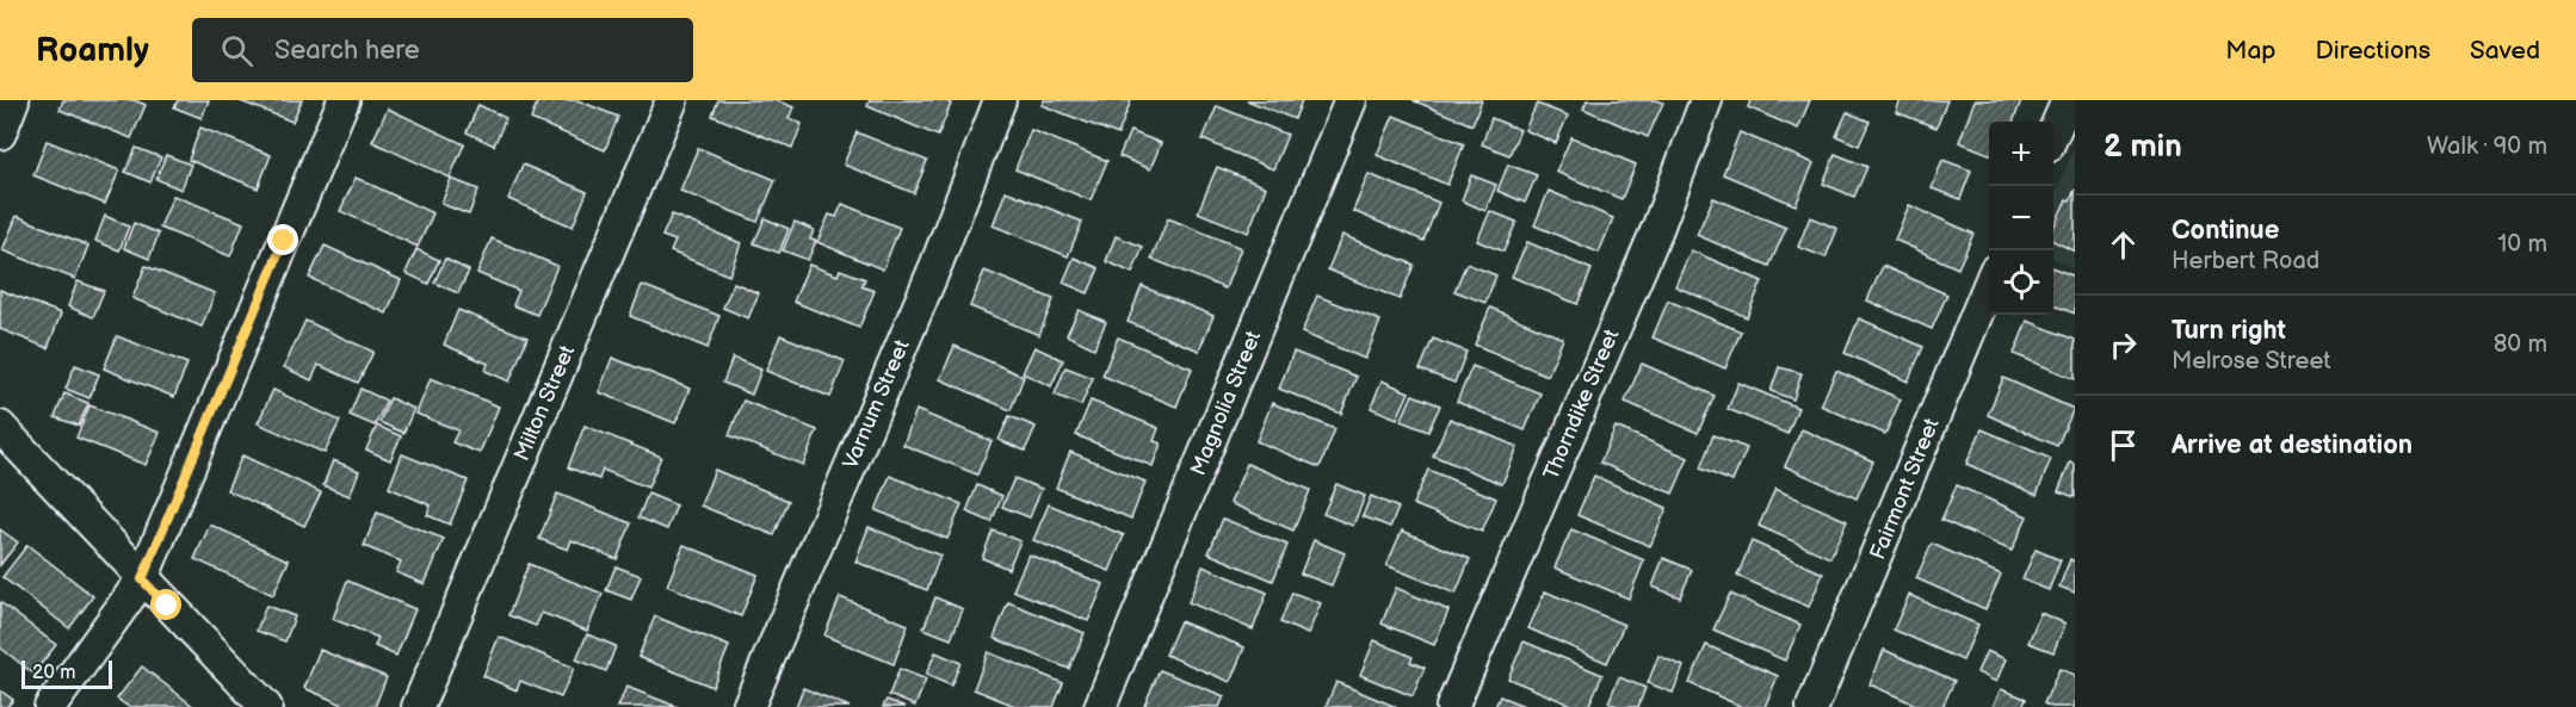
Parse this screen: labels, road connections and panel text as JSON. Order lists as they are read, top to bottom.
{
  "streets": {
    "street": [
      "Milton Street",
      "Magnolia Street",
      "Varnum Street",
      "Thorndike Street",
      "Fairmont Street"
    ]
  },
  "scale_bar": "20 m",
  "page": {
    "header": "Roamly",
    "search": "Search here",
    "nav": ["Map", "Directions", "Saved"],
    "heading": ["2 min", "Walk · 90 m"],
    "map_buttons": ["+", "−"],
    "list": [
      ["Continue", "Herbert Road", "10 m"],
      ["Turn right", "Melrose Street", "80 m"],
      "Arrive at destination"
    ],
    "scale": "20 m"
  }
}
